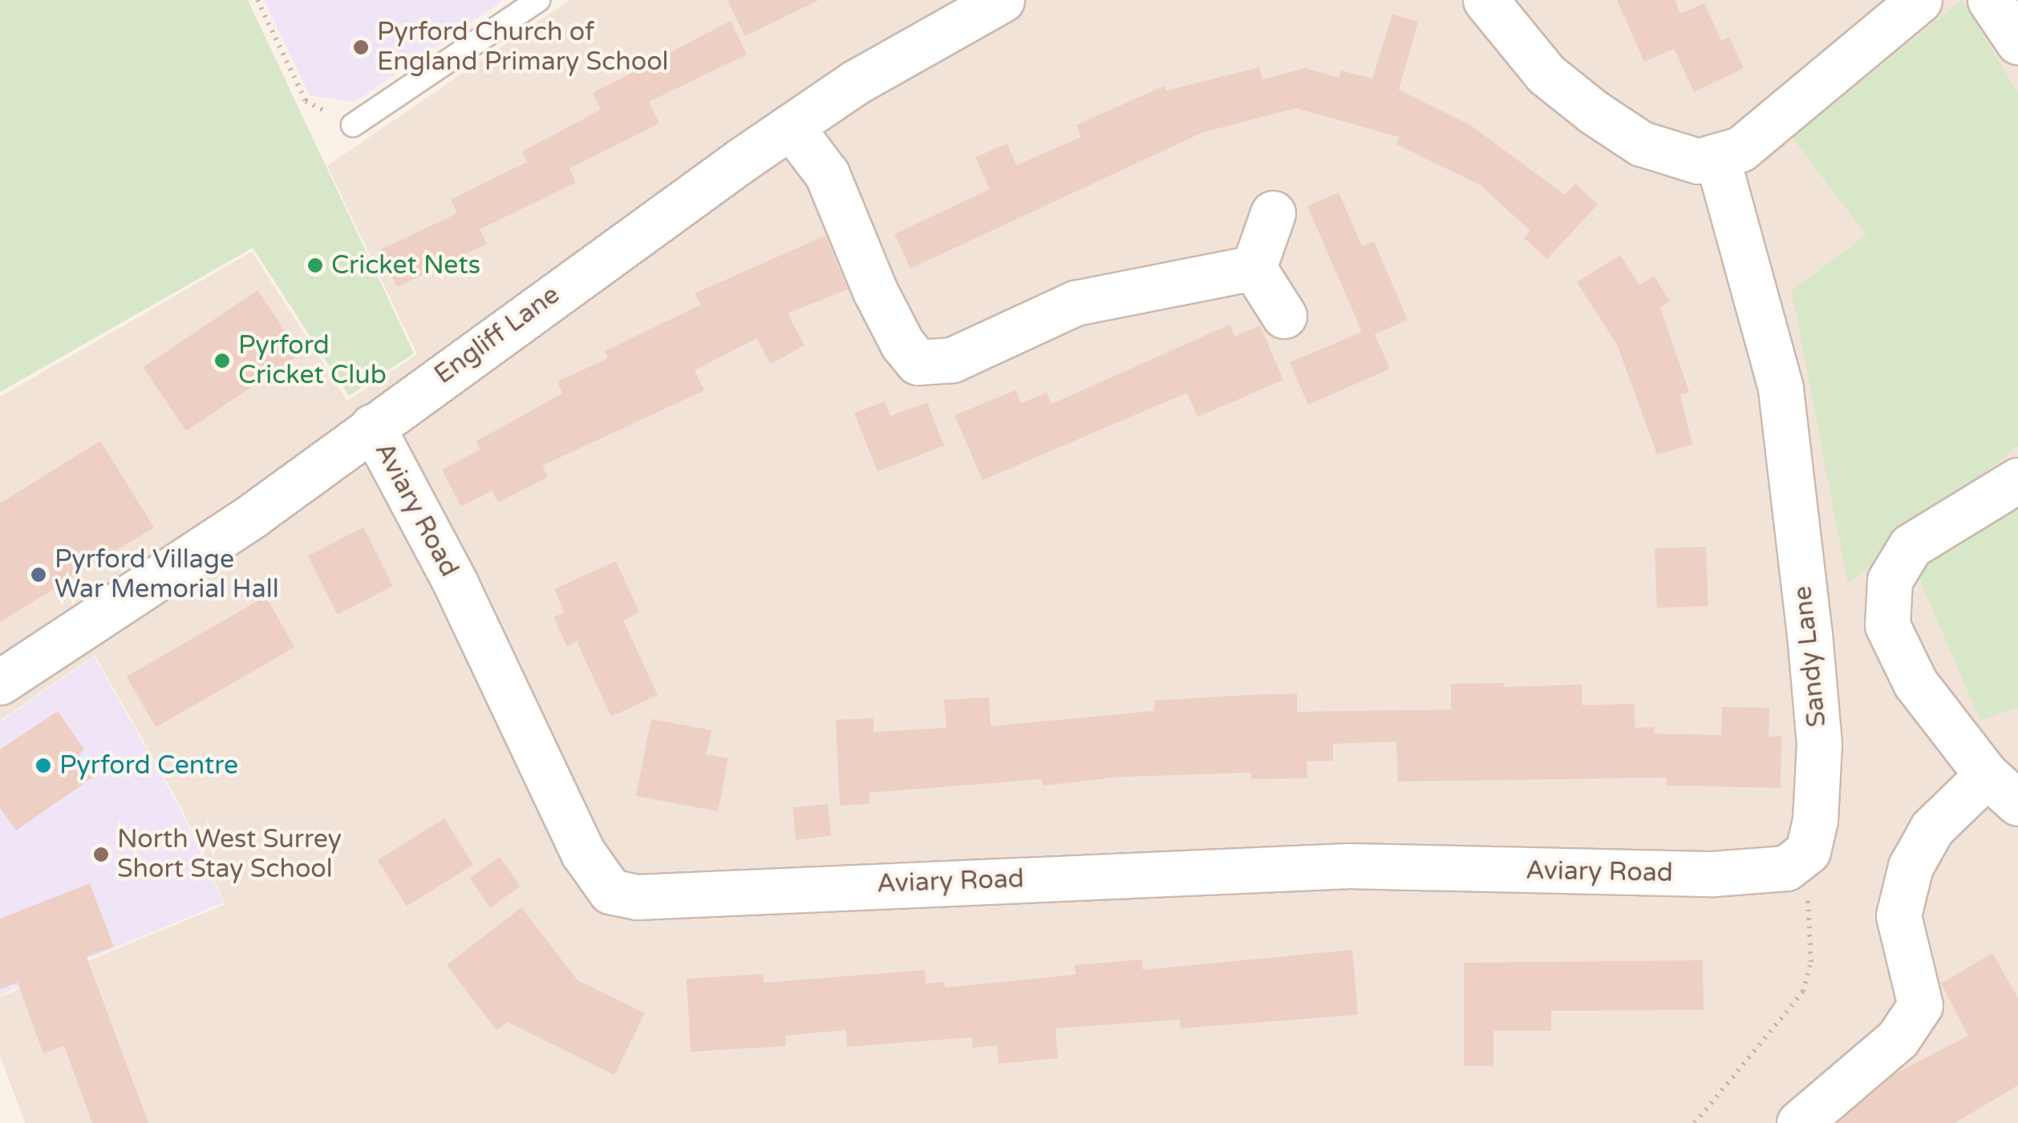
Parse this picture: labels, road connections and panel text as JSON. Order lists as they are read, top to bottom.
{
  "streets": {
    "street": ["Engliff Lane", "Aviary Road", "Sandy Lane"]
  },
  "crossings": [
    ["Engliff Lane", "Aviary Road"],
    ["Aviary Road", "Sandy Lane"]
  ],
  "places": [
    "Pyrford Church of England Primary School",
    "Cricket Nets",
    "Pyrford Cricket Club",
    "Pyrford Village War Memorial Hall",
    "Pyrford Centre",
    "North West Surrey Short Stay School"
  ]
}
